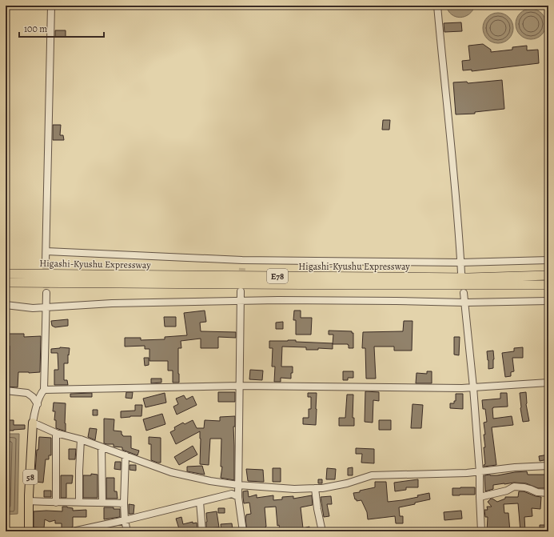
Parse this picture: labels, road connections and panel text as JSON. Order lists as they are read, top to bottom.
{
  "streets": {
    "highway": ["Higashi-Kyushu Expressway", "E78"],
    "main road": ["58"]
  },
  "scale_bar": "100 m"
}
